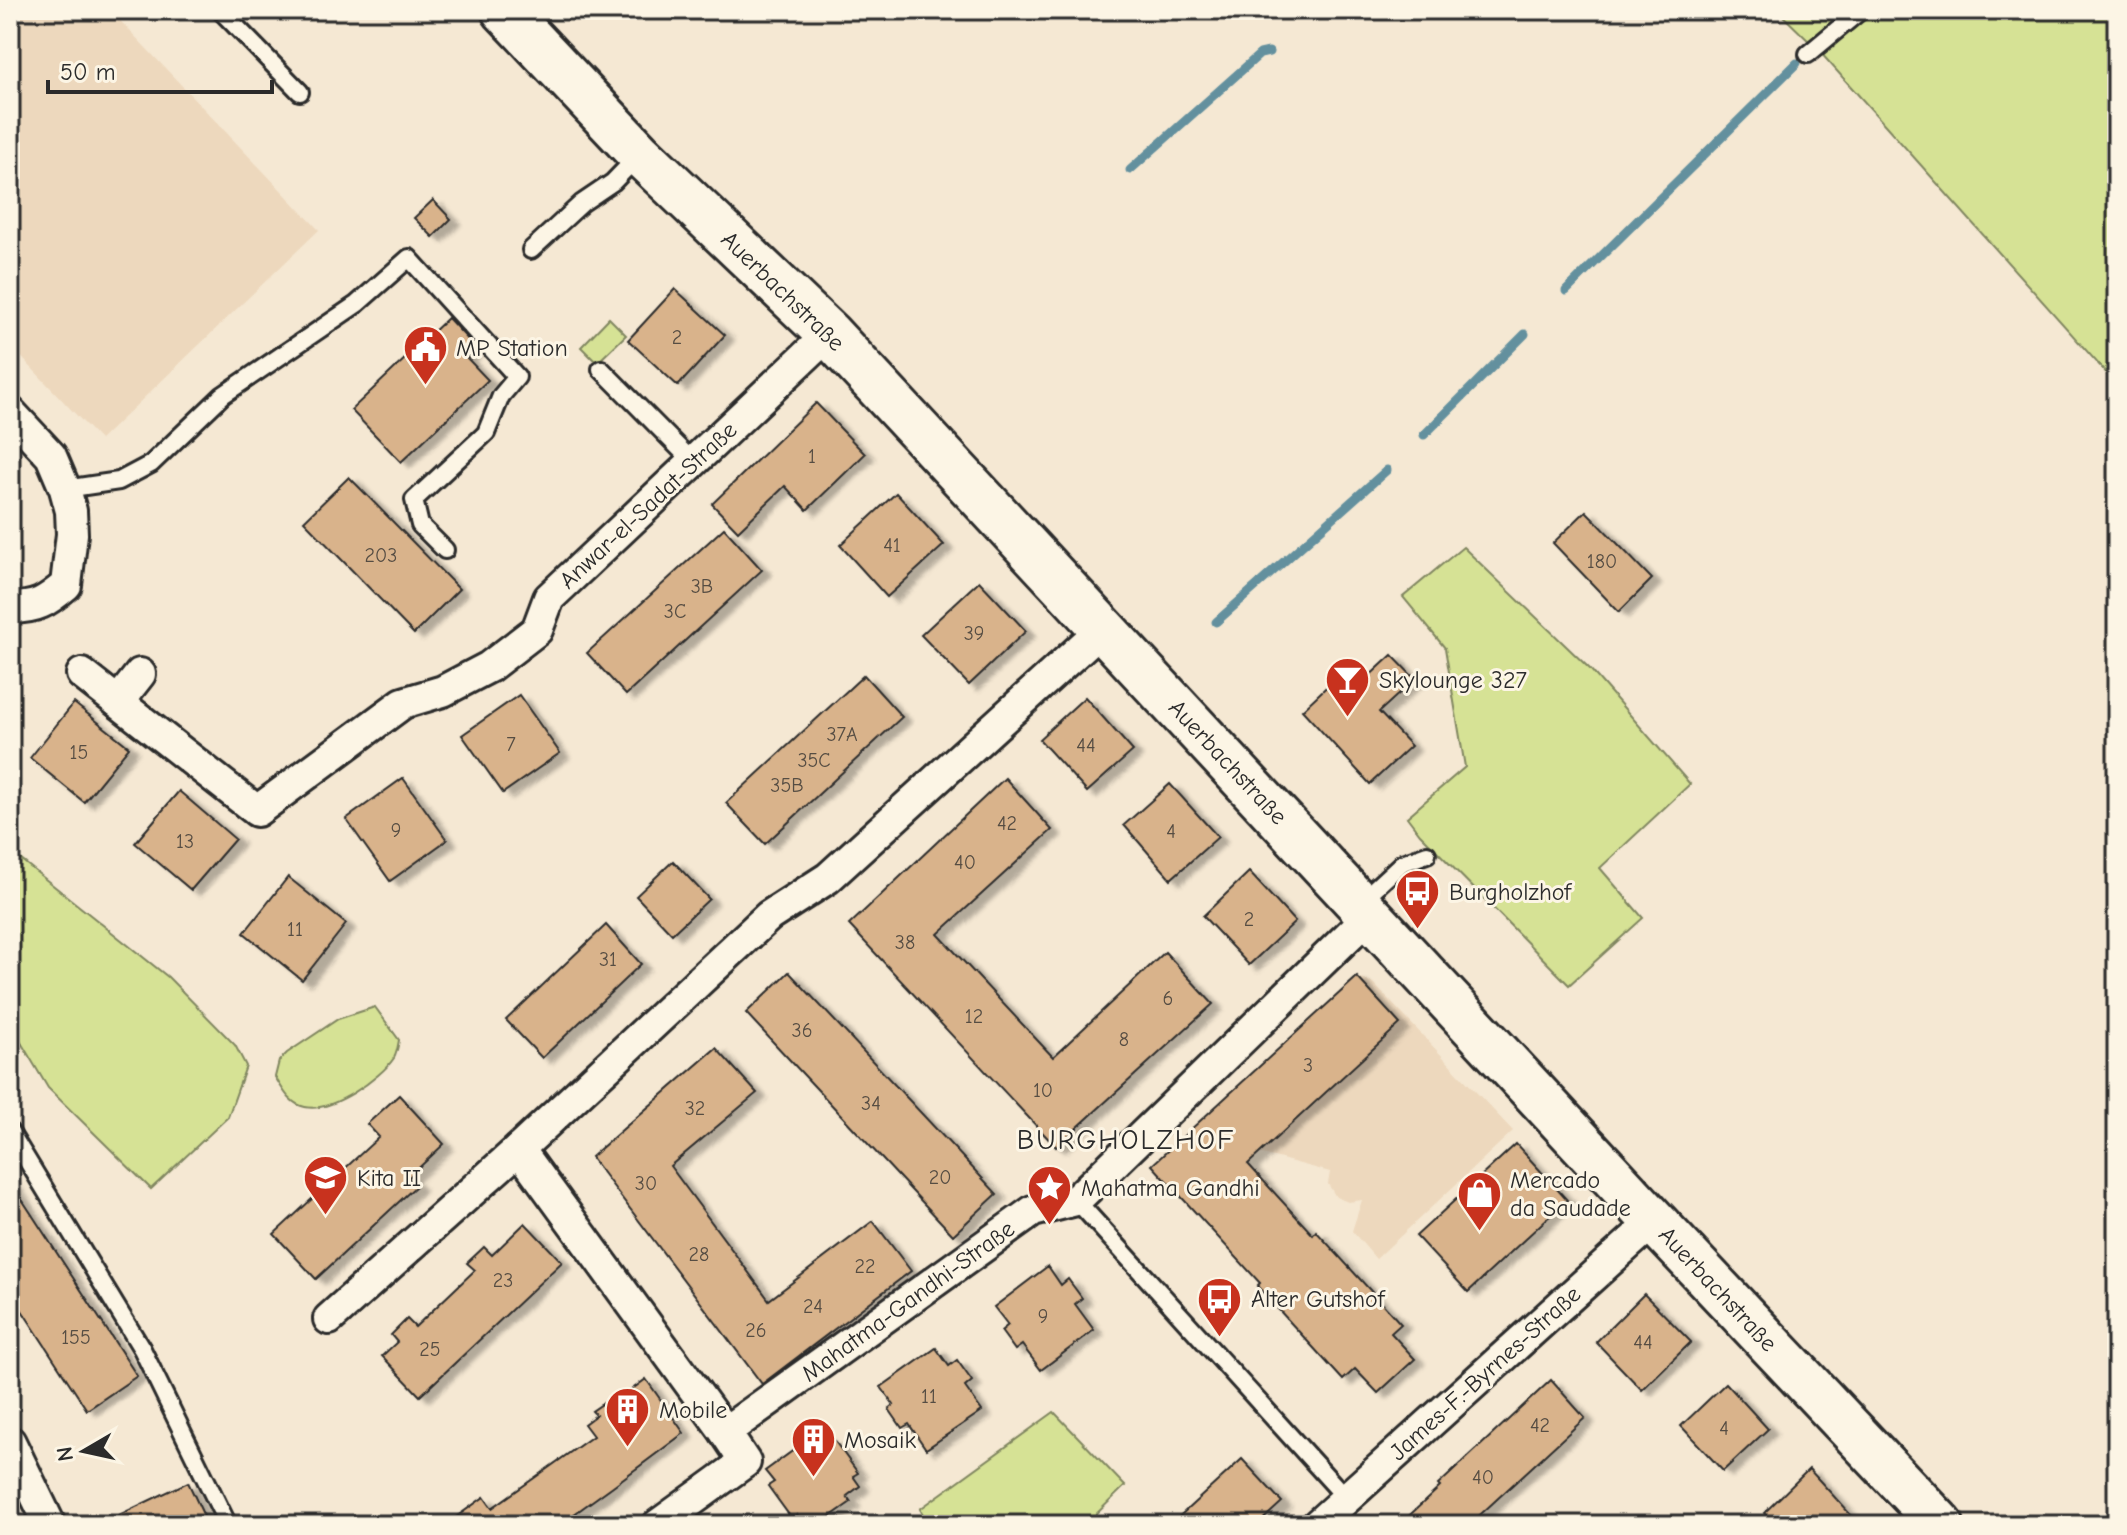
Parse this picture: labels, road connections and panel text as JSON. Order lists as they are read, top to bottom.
{
  "streets": {
    "main road": ["Auerbachstraße"],
    "street": ["Anwar-el-Sadat-Straße", "Mahatma-Gandhi-Straße", "James-F.-Byrnes-Straße"]
  },
  "crossings": [
    ["Auerbachstraße", "Anwar-el-Sadat-Straße"],
    ["Auerbachstraße", "Mahatma-Gandhi-Straße"],
    ["Auerbachstraße", "James-F.-Byrnes-Straße"]
  ],
  "districts": ["BURGHOLZHOF"],
  "places": {
    "public building": ["MP Station"],
    "bar": ["Skylounge 327"],
    "bus stop": ["Burgholzhof", "Alter Gutshof"],
    "school or university": ["Kita II"],
    "place": ["Mahatma Gandhi"],
    "shop": ["Mercado da Saudade"],
    "building": ["Mobile", "Mosaik"]
  },
  "house_numbers": [
    "2",
    "1",
    "41",
    "203",
    "180",
    "3B",
    "3C",
    "39",
    "37A",
    "7",
    "44",
    "15",
    "35C",
    "35B",
    "42",
    "9",
    "4",
    "13",
    "40",
    "2",
    "11",
    "38",
    "31",
    "6",
    "12",
    "36",
    "8",
    "3",
    "10",
    "34",
    "32",
    "20",
    "30",
    "28",
    "22",
    "23",
    "24",
    "9",
    "26",
    "155",
    "44",
    "25",
    "11",
    "42",
    "4",
    "40"
  ],
  "scale_bar": "50 m",
  "north": "left"
}
